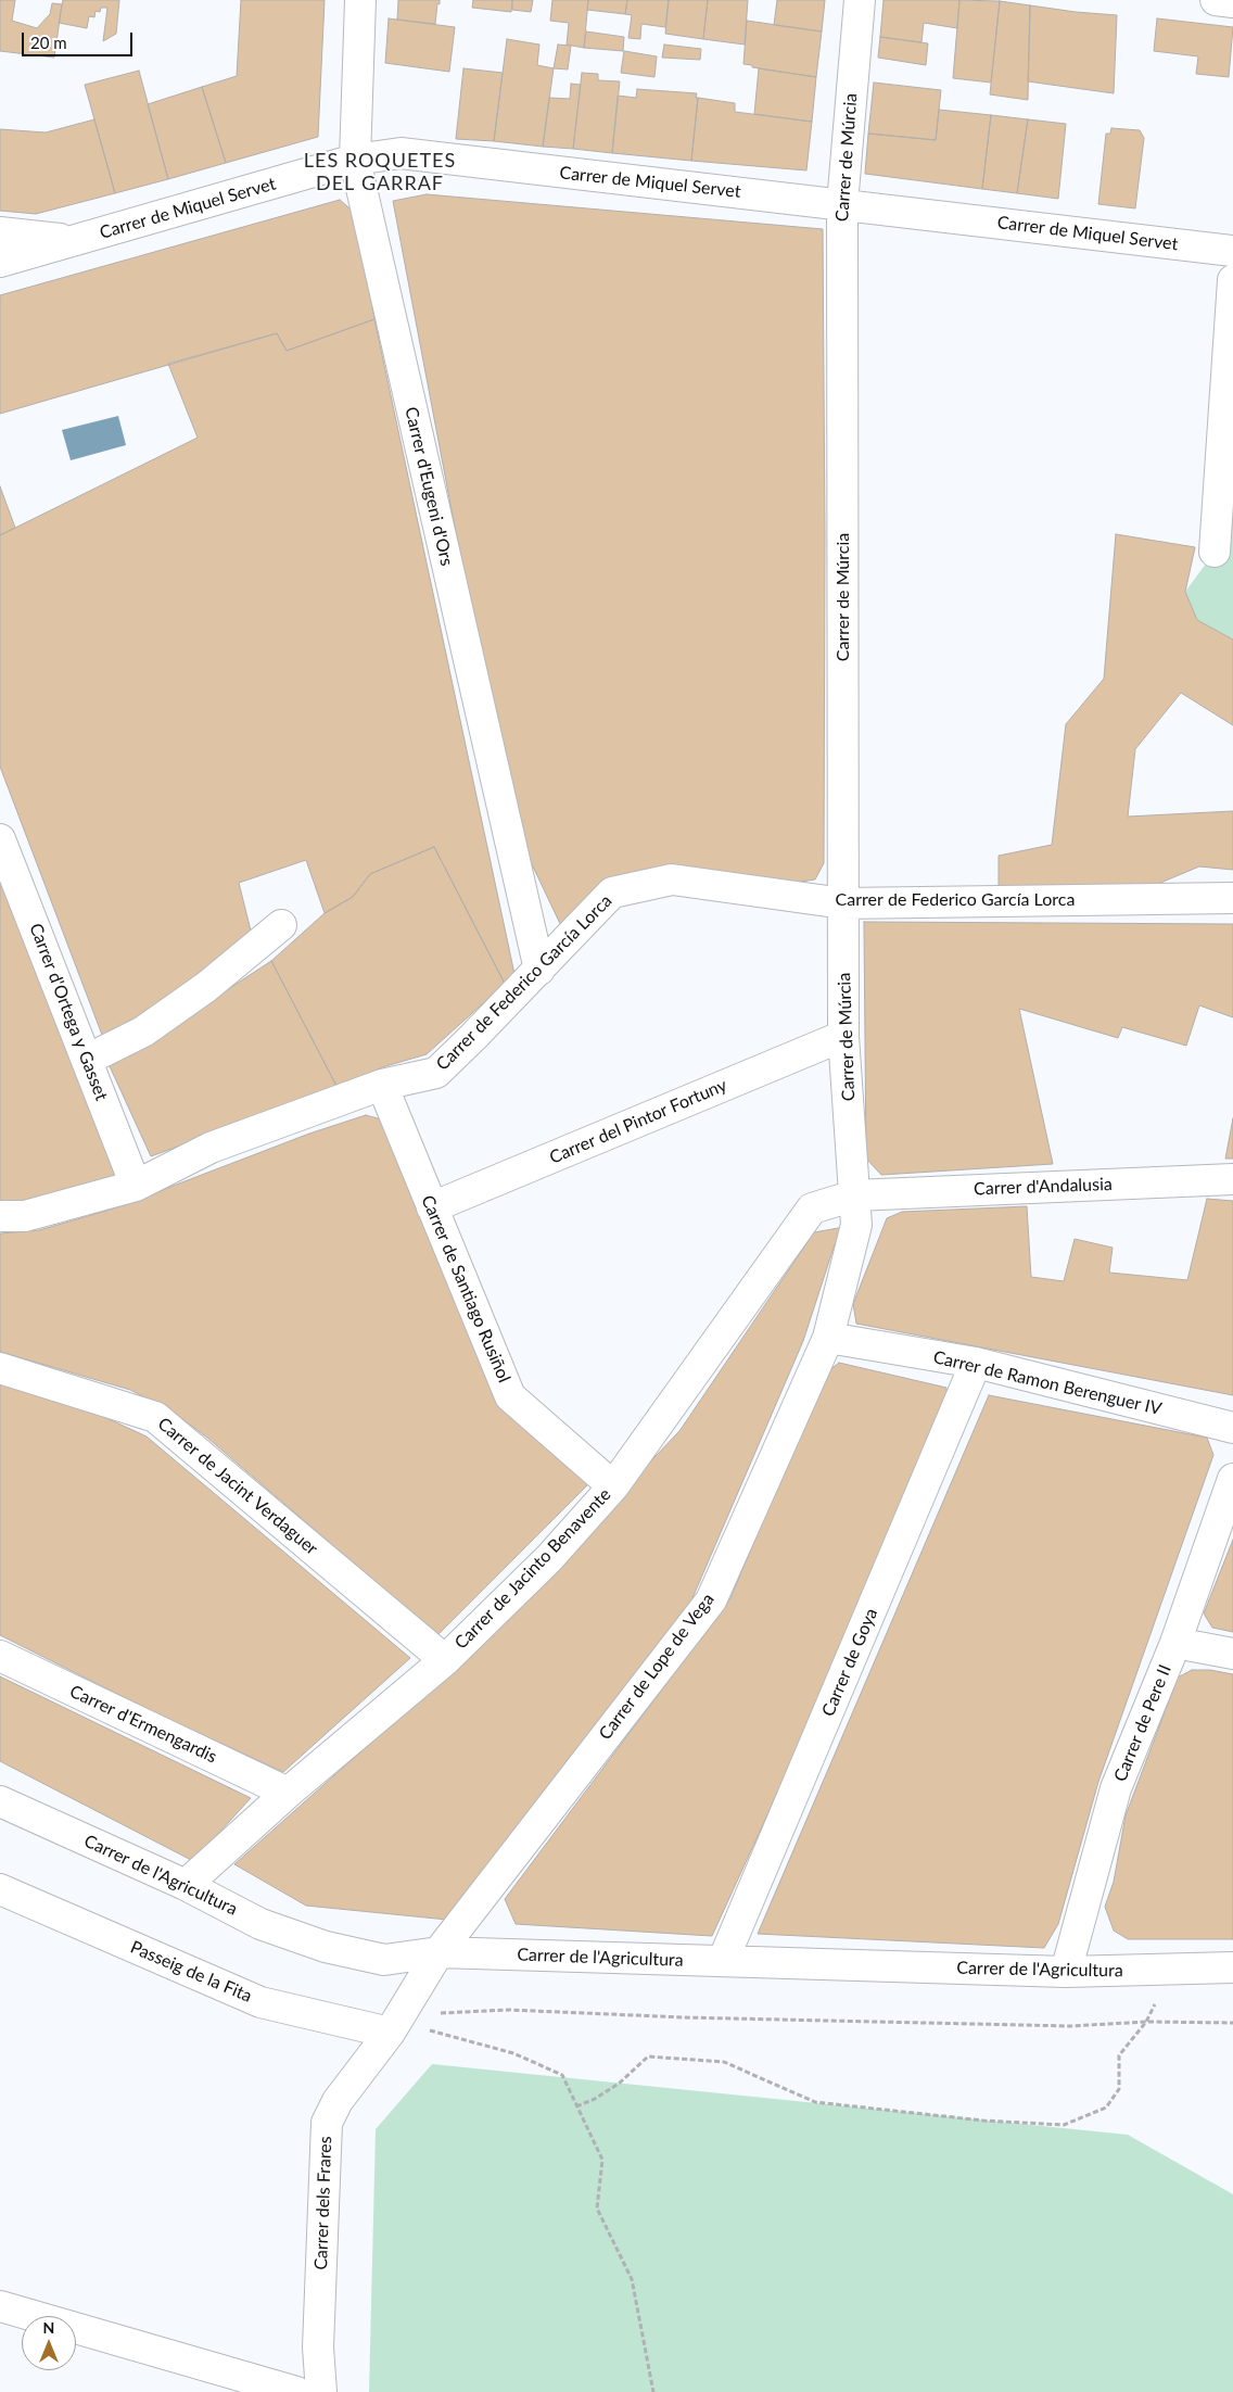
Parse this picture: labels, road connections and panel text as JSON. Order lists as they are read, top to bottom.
{
  "streets": {
    "street": [
      "Carrer de Múrcia",
      "Carrer de Miquel Servet",
      "Carrer d'Eugeni d'Ors",
      "Carrer de Federico García Lorca",
      "Carrer d'Ortega y Gasset",
      "Carrer del Pintor Fortuny",
      "Carrer d'Andalusia",
      "Carrer de Santiago Rusiñol",
      "Carrer de Ramon Berenguer IV",
      "Carrer de Jacint Verdaguer",
      "Carrer de Jacinto Benavente",
      "Carrer de Goya",
      "Carrer de Lope de Vega",
      "Carrer de Pere II",
      "Carrer d'Ermengardis",
      "Carrer de l'Agricultura",
      "Passeig de la Fita",
      "Carrer dels Frares"
    ]
  },
  "crossings": [
    ["Carrer de Múrcia", "Carrer de Miquel Servet"],
    ["Carrer de Múrcia", "Carrer de Federico García Lorca"],
    ["Carrer de Múrcia", "Carrer del Pintor Fortuny"],
    ["Carrer de Múrcia", "Carrer d'Andalusia"],
    ["Carrer de Múrcia", "Carrer de Jacinto Benavente"],
    ["Carrer de Múrcia", "Carrer de Lope de Vega"],
    ["Carrer de Miquel Servet", "Carrer d'Eugeni d'Ors"],
    ["Carrer d'Eugeni d'Ors", "Carrer de Federico García Lorca"],
    ["Carrer de Federico García Lorca", "Carrer d'Ortega y Gasset"],
    ["Carrer de Federico García Lorca", "Carrer de Santiago Rusiñol"],
    ["Carrer del Pintor Fortuny", "Carrer de Santiago Rusiñol"],
    ["Carrer d'Andalusia", "Carrer de Jacinto Benavente"],
    ["Carrer d'Andalusia", "Carrer de Lope de Vega"],
    ["Carrer de Santiago Rusiñol", "Carrer de Jacinto Benavente"],
    ["Carrer de Ramon Berenguer IV", "Carrer de Goya"],
    ["Carrer de Ramon Berenguer IV", "Carrer de Lope de Vega"],
    ["Carrer de Jacint Verdaguer", "Carrer de Jacinto Benavente"],
    ["Carrer de Jacinto Benavente", "Carrer de Lope de Vega"],
    ["Carrer de Jacinto Benavente", "Carrer d'Ermengardis"],
    ["Carrer de Jacinto Benavente", "Carrer de l'Agricultura"],
    ["Carrer de Goya", "Carrer de l'Agricultura"],
    ["Carrer de Lope de Vega", "Carrer de l'Agricultura"],
    ["Carrer de Lope de Vega", "Passeig de la Fita"],
    ["Carrer de Lope de Vega", "Carrer dels Frares"],
    ["Carrer de Pere II", "Carrer de l'Agricultura"],
    ["Passeig de la Fita", "Carrer dels Frares"]
  ],
  "districts": ["LES ROQUETES DEL GARRAF"],
  "scale_bar": "20 m",
  "north": "top"
}
